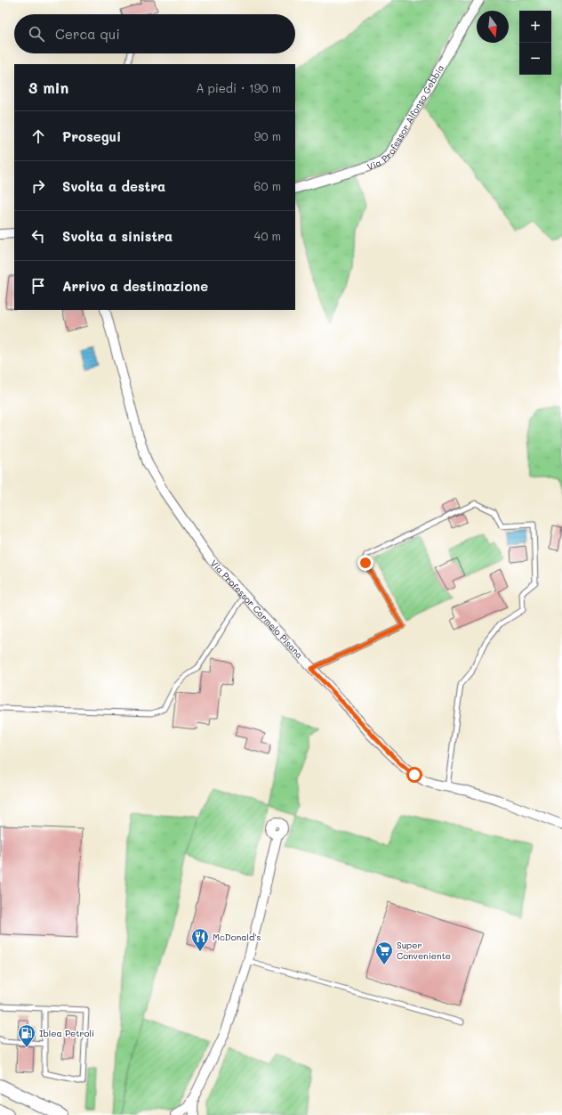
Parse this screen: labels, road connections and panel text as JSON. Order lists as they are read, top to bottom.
{
  "streets": {
    "street": ["Via Professor Alfonso Gebbia", "Via Professor Carmelo Pisana"]
  },
  "places": {
    "restaurant": ["McDonald's"],
    "supermarket": ["Super Conveniente"],
    "fuel station": ["Iblea Petroli"]
  },
  "north": "bottom",
  "page": {
    "map_buttons": ["+", "−"],
    "search": "Cerca qui",
    "heading": ["3 min", "A piedi · 190 m"],
    "list": [
      ["Prosegui", "90 m"],
      ["Svolta a destra", "60 m"],
      ["Svolta a sinistra", "40 m"],
      "Arrivo a destinazione"
    ]
  }
}
